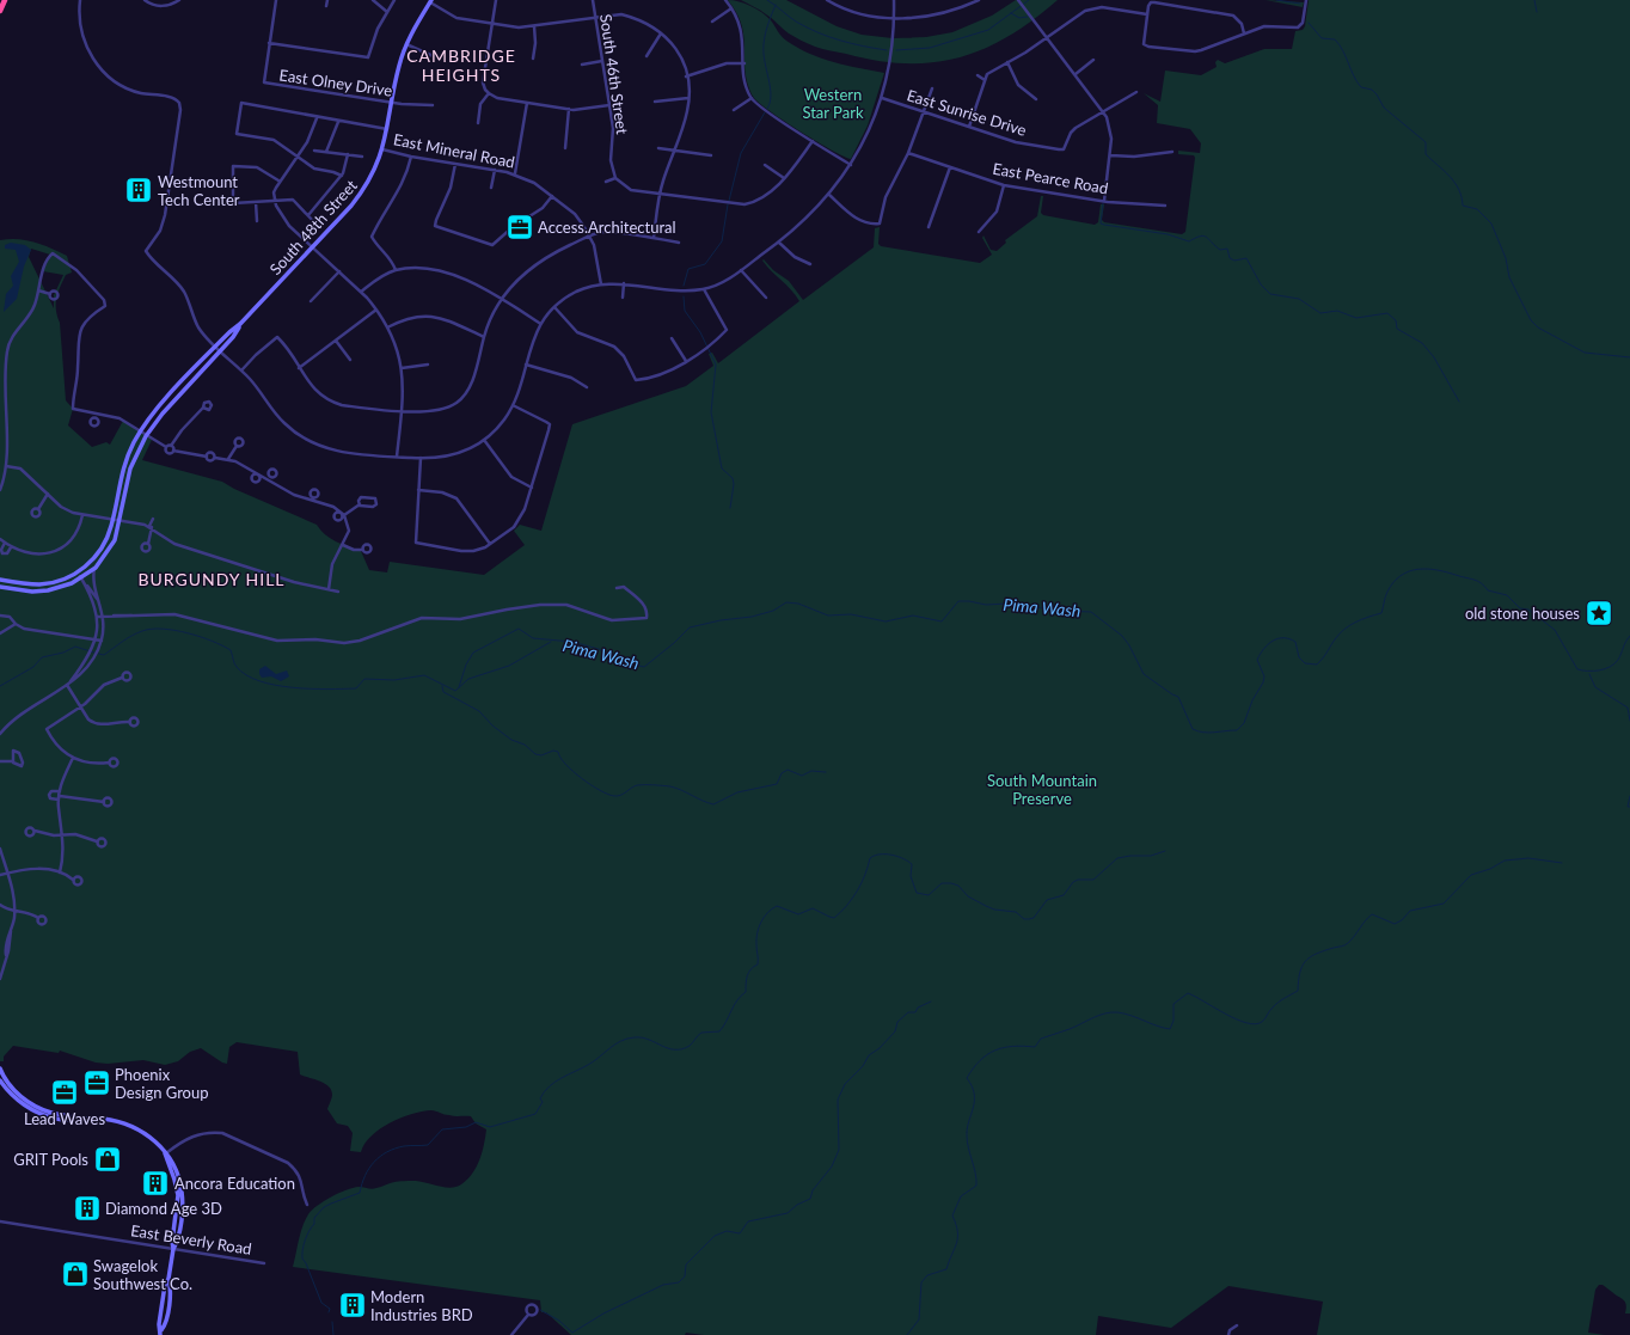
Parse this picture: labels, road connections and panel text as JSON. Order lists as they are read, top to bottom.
{
  "streets": {
    "main road": ["South 48th Street"],
    "street": [
      "South 46th Street",
      "East Olney Drive",
      "East Sunrise Drive",
      "East Mineral Road",
      "East Pearce Road",
      "East Beverly Road"
    ]
  },
  "crossings": [
    ["East Olney Drive", "South 48th Street"],
    ["East Mineral Road", "South 48th Street"]
  ],
  "districts": ["CAMBRIDGE HEIGHTS", "BURGUNDY HILL"],
  "water": ["Pima Wash"],
  "parks": ["Western Star Park", "South Mountain Preserve"],
  "places": {
    "building": [
      "Westmount Tech Center",
      "Ancora Education",
      "Diamond Age 3D",
      "Modern Industries BRD"
    ],
    "office": ["Access.Architectural", "Phoenix Design Group", "Lead Waves"],
    "place": ["old stone houses"],
    "shop": ["GRIT Pools", "Swagelok Southwest Co."]
  }
}
